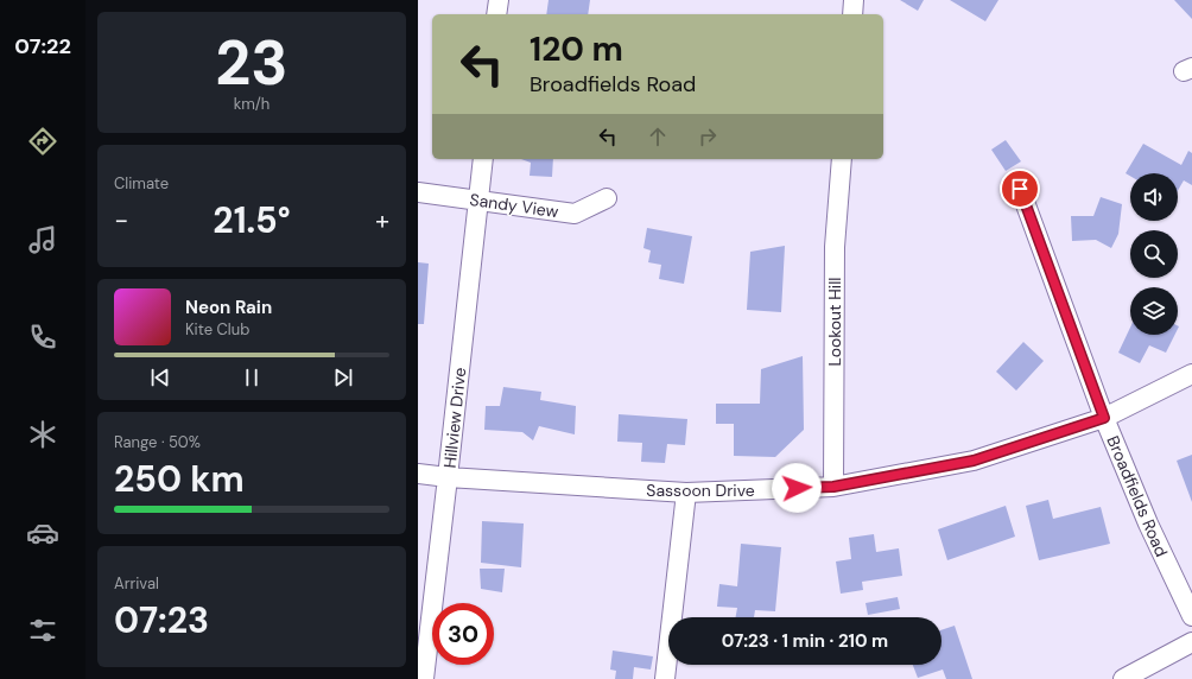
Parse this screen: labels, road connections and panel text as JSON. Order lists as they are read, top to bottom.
{
  "streets": {
    "street": [
      "Sandy View",
      "Lookout Hill",
      "Hillview Drive",
      "Sassoon Drive",
      "Broadfields Road"
    ]
  },
  "crossings": [
    ["Sandy View", "Hillview Drive"],
    ["Lookout Hill", "Sassoon Drive"],
    ["Hillview Drive", "Sassoon Drive"],
    ["Sassoon Drive", "Broadfields Road"]
  ],
  "page": {
    "tabs": "07:22",
    "tile": [
      ["23", "km/h"],
      "Climate",
      ["Range · 50%", "250 km"],
      ["Arrival", "07:23"]
    ],
    "turn": ["120 m", "Broadfields Road"],
    "heat": ["−", "21.5°", "+"],
    "song": ["Neon Rain", "Kite Club"],
    "limit": "30",
    "trip": "07:23 · 1 min · 210 m"
  }
}
